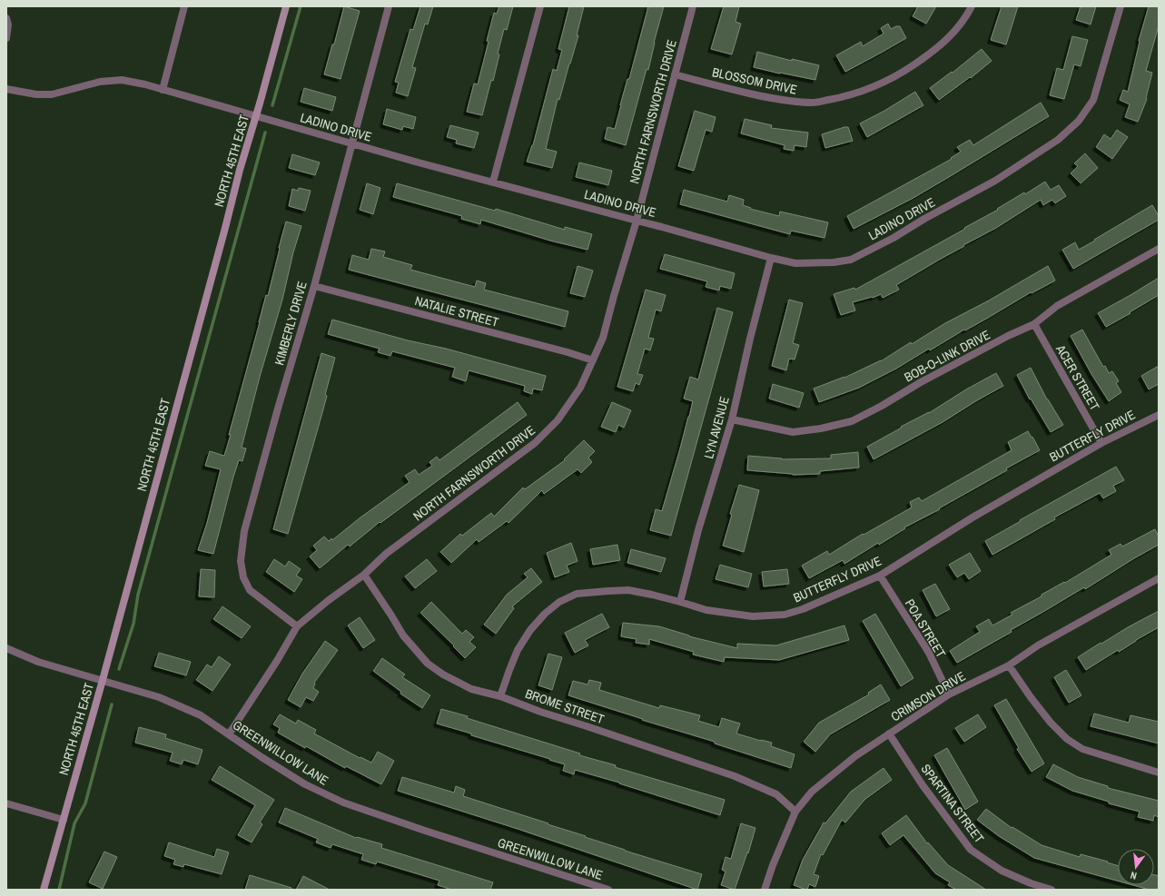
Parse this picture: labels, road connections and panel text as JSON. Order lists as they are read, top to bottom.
{
  "streets": {
    "main road": ["NORTH 45TH EAST"],
    "street": [
      "BLOSSOM DRIVE",
      "NORTH FARNSWORTH DRIVE",
      "LADINO DRIVE",
      "NATALIE STREET",
      "KIMBERLY DRIVE",
      "BOB-O-LINK DRIVE",
      "ACER STREET",
      "LYN AVENUE",
      "BUTTERFLY DRIVE",
      "POA STREET",
      "CRIMSON DRIVE",
      "BROME STREET",
      "GREENWILLOW LANE",
      "SPARTINA STREET"
    ]
  },
  "crossings": [
    ["BLOSSOM DRIVE", "NORTH FARNSWORTH DRIVE"],
    ["NORTH FARNSWORTH DRIVE", "LADINO DRIVE"],
    ["NORTH FARNSWORTH DRIVE", "NATALIE STREET"],
    ["NORTH FARNSWORTH DRIVE", "KIMBERLY DRIVE"],
    ["NORTH FARNSWORTH DRIVE", "BROME STREET"],
    ["NORTH FARNSWORTH DRIVE", "GREENWILLOW LANE"],
    ["LADINO DRIVE", "NORTH 45TH EAST"],
    ["LADINO DRIVE", "KIMBERLY DRIVE"],
    ["LADINO DRIVE", "LYN AVENUE"],
    ["NORTH 45TH EAST", "GREENWILLOW LANE"],
    ["NATALIE STREET", "KIMBERLY DRIVE"],
    ["BOB-O-LINK DRIVE", "ACER STREET"],
    ["BOB-O-LINK DRIVE", "LYN AVENUE"],
    ["ACER STREET", "BUTTERFLY DRIVE"],
    ["LYN AVENUE", "BUTTERFLY DRIVE"],
    ["BUTTERFLY DRIVE", "POA STREET"],
    ["BUTTERFLY DRIVE", "BROME STREET"],
    ["POA STREET", "CRIMSON DRIVE"],
    ["CRIMSON DRIVE", "BROME STREET"],
    ["CRIMSON DRIVE", "SPARTINA STREET"]
  ],
  "north": "bottom"
}
